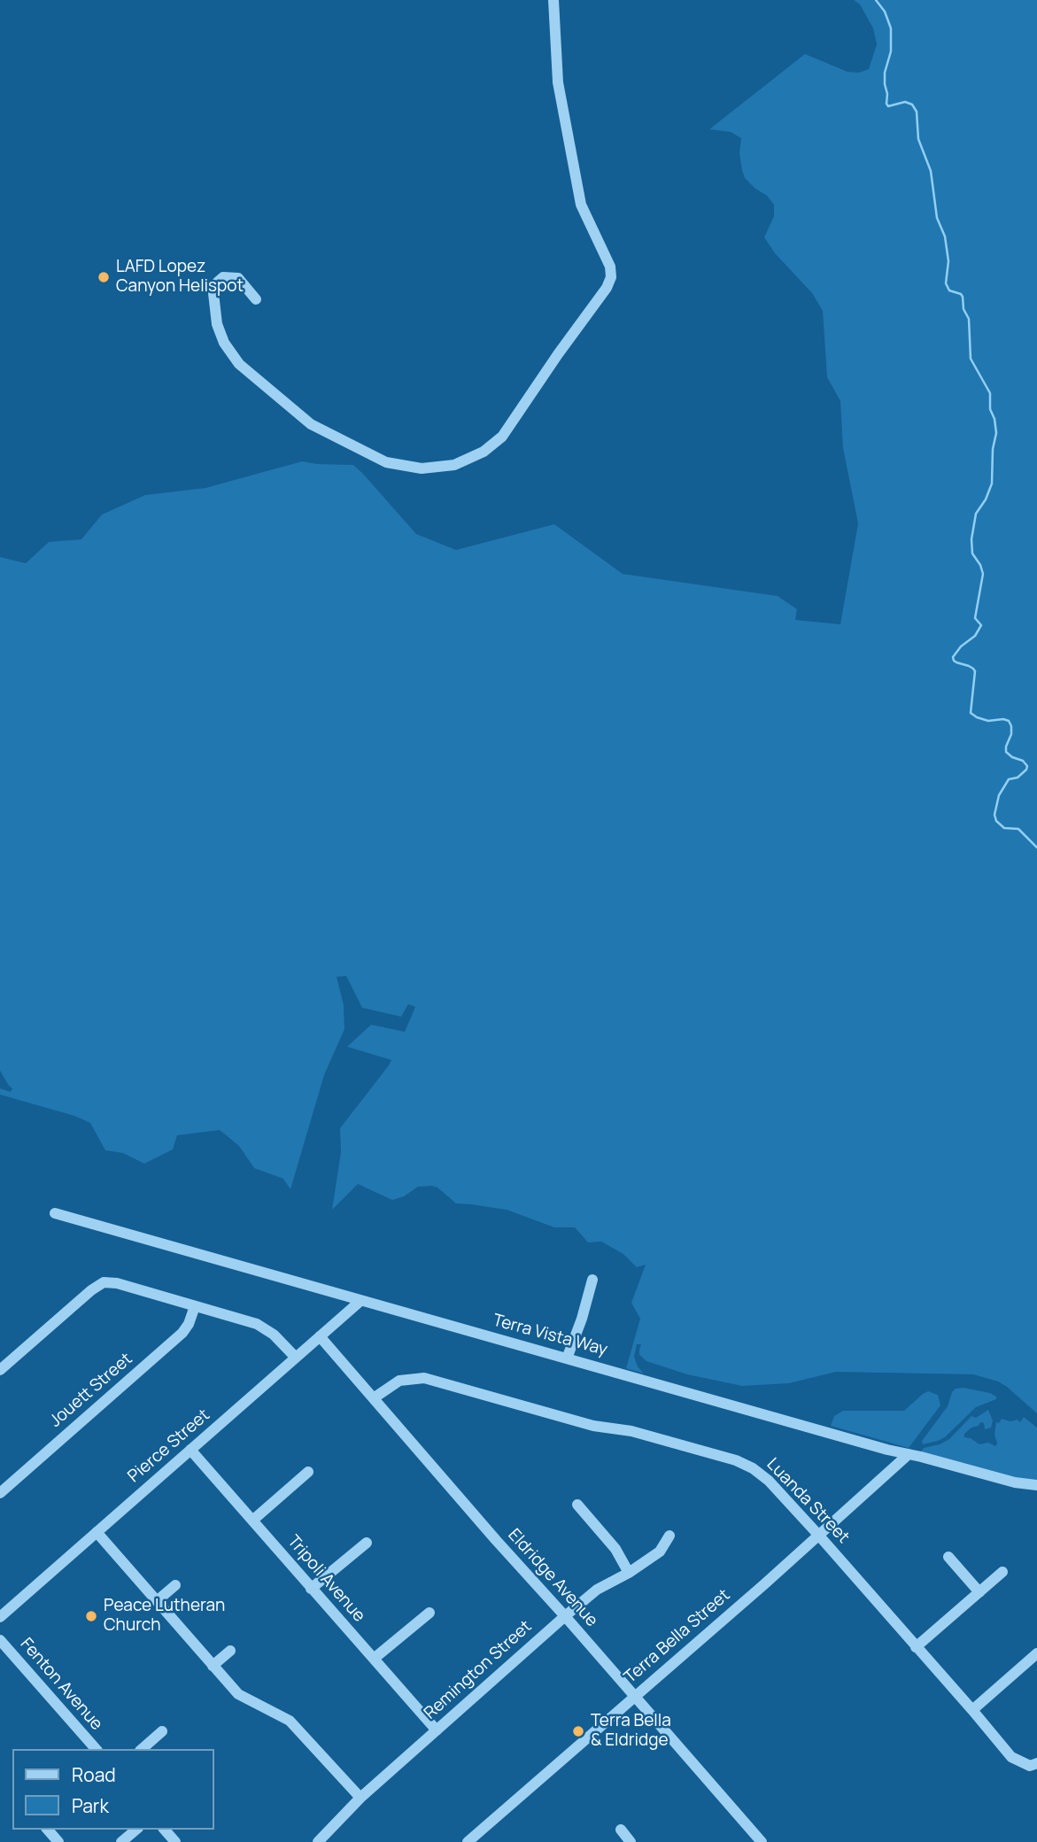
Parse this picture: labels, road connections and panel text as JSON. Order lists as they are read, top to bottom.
{
  "streets": {
    "street": [
      "Terra Vista Way",
      "Jouett Street",
      "Pierce Street",
      "Luanda Street",
      "Eldridge Avenue",
      "Tripoli Avenue",
      "Terra Bella Street",
      "Remington Street",
      "Fenton Avenue"
    ]
  },
  "crossings": [
    ["Terra Vista Way", "Pierce Street"],
    ["Terra Vista Way", "Terra Bella Street"],
    ["Pierce Street", "Eldridge Avenue"],
    ["Pierce Street", "Tripoli Avenue"],
    ["Luanda Street", "Eldridge Avenue"],
    ["Luanda Street", "Terra Bella Street"],
    ["Eldridge Avenue", "Terra Bella Street"],
    ["Eldridge Avenue", "Remington Street"],
    ["Tripoli Avenue", "Remington Street"]
  ],
  "places": ["LAFD Lopez Canyon Helispot", "Peace Lutheran Church", "Terra Bella & Eldridge"],
  "legend": ["Road", "Park"]
}
